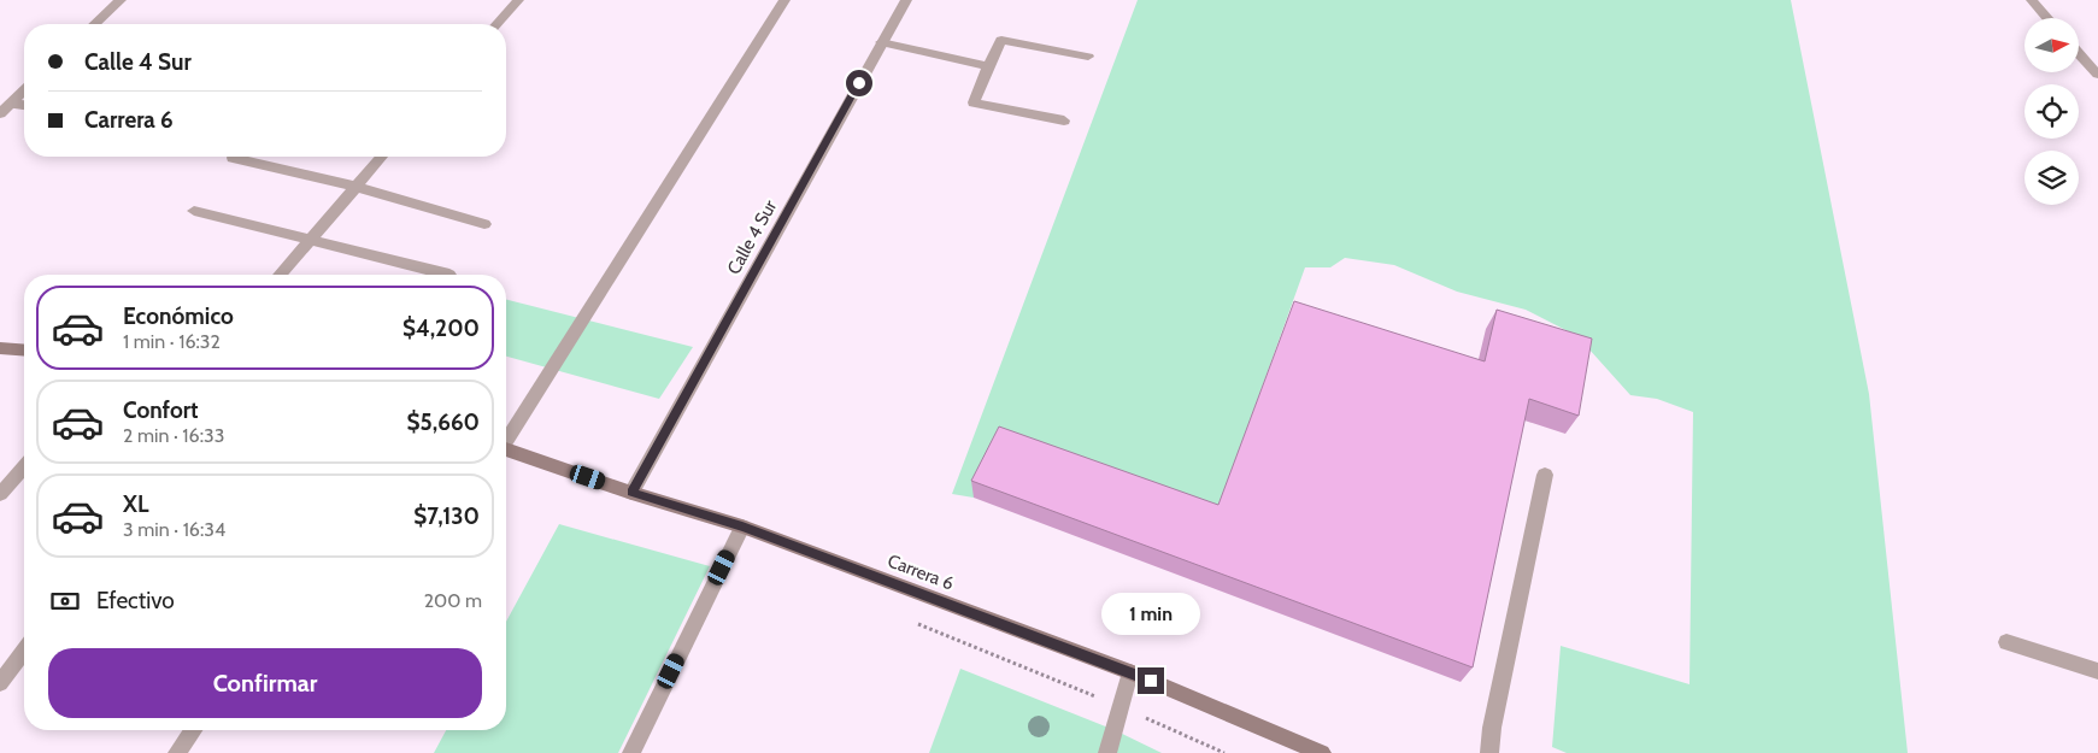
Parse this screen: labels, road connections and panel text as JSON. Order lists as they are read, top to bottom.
{
  "streets": {
    "main road": ["Carrera 6"],
    "street": ["Calle 4 Sur"]
  },
  "crossings": [
    ["Calle 4 Sur", "Carrera 6"]
  ],
  "north": "right",
  "page": {
    "banner": ["Calle 4 Sur", "Carrera 6"],
    "list": [
      {
        "name": "Económico",
        "note": "1 min · 16:32",
        "value": "$4,200"
      },
      {
        "name": "Confort",
        "note": "2 min · 16:33",
        "value": "$5,660"
      },
      {
        "name": "XL",
        "note": "3 min · 16:34",
        "value": "$7,130"
      }
    ],
    "pay": ["Efectivo", "200 m"],
    "bubble": "1 min",
    "buttons": "Confirmar"
  }
}
